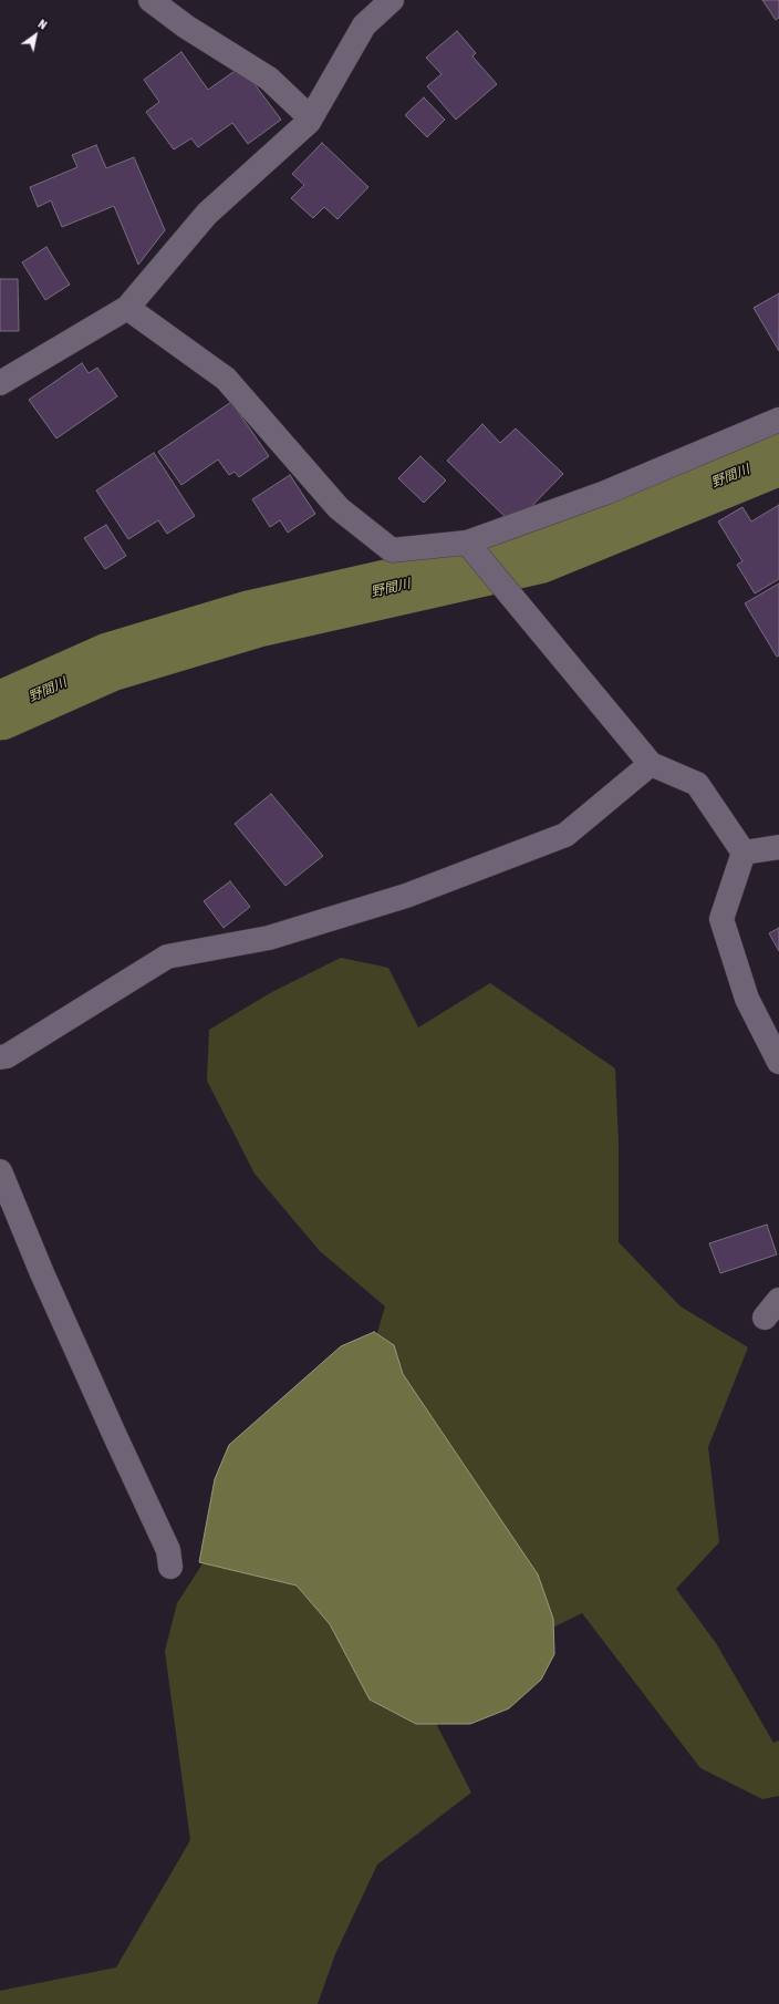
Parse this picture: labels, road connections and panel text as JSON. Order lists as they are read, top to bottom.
{
  "water": ["野間川"],
  "north": "top right"
}
